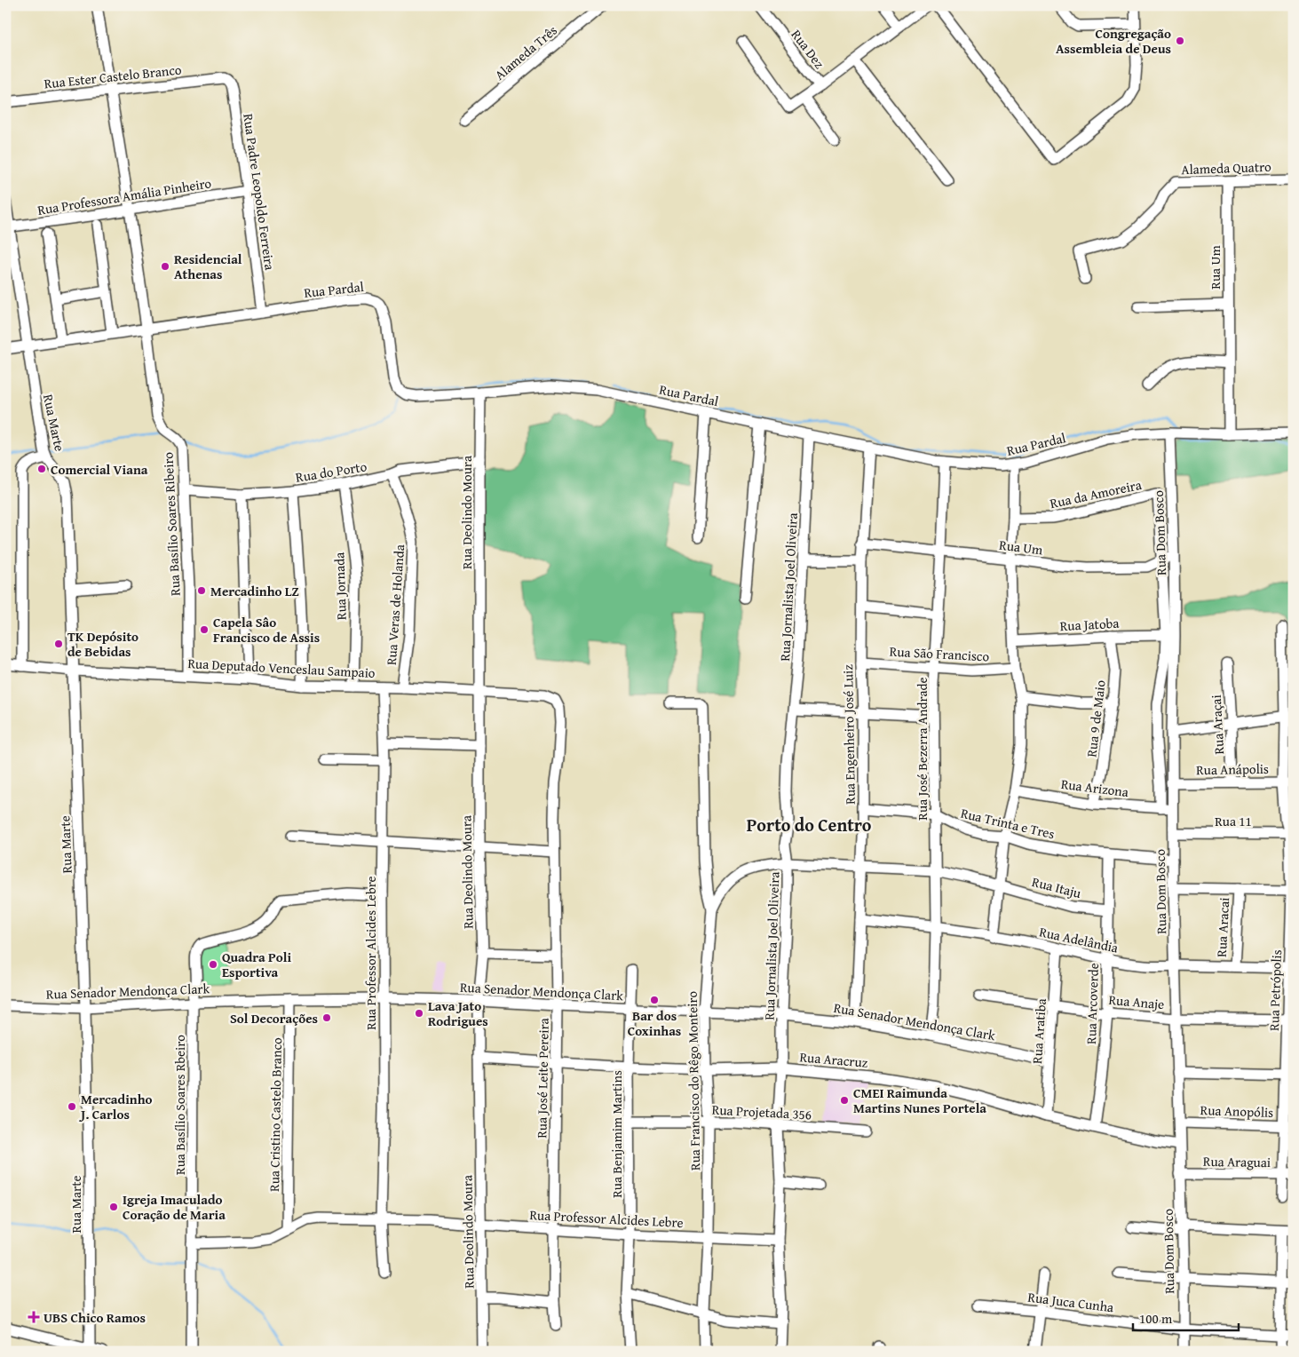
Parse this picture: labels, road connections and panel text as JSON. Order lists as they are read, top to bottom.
{
  "streets": {
    "street": [
      "Rua Dez",
      "Alameda Três",
      "Rua Ester Castelo Branco",
      "Alameda Quatro",
      "Rua Padre Leopoldo Ferreira",
      "Rua Professora Amália Pinheiro",
      "Rua Um",
      "Rua Pardal",
      "Rua Marte",
      "Rua do Porto",
      "Rua da Amoreira",
      "Rua Deolindo Moura",
      "Rua Basílio Soares Ribeiro",
      "Rua Dom Bosco",
      "Rua Jornada",
      "Rua Jornalista Joel Oliveira",
      "Rua Veras de Holanda",
      "Rua Jatoba",
      "Rua São Francisco",
      "Rua Deputado Venceslau Sampaio",
      "Rua 9 de Maio",
      "Rua Araçai",
      "Rua Engenheiro José Luiz",
      "Rua José Bezerra Andrade",
      "Rua Anápolis",
      "Rua Arizona",
      "Rua 11",
      "Rua Trinta e Tres",
      "Rua Itaju",
      "Rua Aracai",
      "Rua Adelândia",
      "Rua Professor Alcides Lebre",
      "Rua Petrópolis",
      "Rua Senador Mendonça Clark",
      "Rua Anaje",
      "Rua Arcoverde",
      "Rua Aratiba",
      "Rua Aracruz",
      "Rua José Leite Pereira",
      "Rua Francisco do Rêgo Monteiro",
      "Rua Basílio Soares Rbeiro",
      "Rua Anopólis",
      "Rua Projetada 356",
      "Rua Cristino Castelo Branco",
      "Rua Benjamim Martins",
      "Rua Araguai",
      "Rua Juca Cunha"
    ]
  },
  "crossings": [
    ["Rua Ester Castelo Branco", "Rua Padre Leopoldo Ferreira"],
    ["Alameda Quatro", "Rua Um"],
    ["Rua Padre Leopoldo Ferreira", "Rua Professora Amália Pinheiro"],
    ["Rua Padre Leopoldo Ferreira", "Rua Pardal"],
    ["Rua Professora Amália Pinheiro", "Rua Marte"],
    ["Rua Um", "Rua Pardal"],
    ["Rua Um", "Rua da Amoreira"],
    ["Rua Um", "Rua Dom Bosco"],
    ["Rua Um", "Rua Engenheiro José Luiz"],
    ["Rua Um", "Rua José Bezerra Andrade"],
    ["Rua Pardal", "Rua Marte"],
    ["Rua Pardal", "Rua Deolindo Moura"],
    ["Rua Pardal", "Rua Basílio Soares Ribeiro"],
    ["Rua Pardal", "Rua Dom Bosco"],
    ["Rua Pardal", "Rua Jornalista Joel Oliveira"],
    ["Rua Pardal", "Rua Engenheiro José Luiz"],
    ["Rua Pardal", "Rua José Bezerra Andrade"],
    ["Rua Marte", "Rua Deputado Venceslau Sampaio"],
    ["Rua Marte", "Rua Senador Mendonça Clark"],
    ["Rua do Porto", "Rua Deolindo Moura"],
    ["Rua do Porto", "Rua Basílio Soares Ribeiro"],
    ["Rua do Porto", "Rua Jornada"],
    ["Rua do Porto", "Rua Veras de Holanda"],
    ["Rua Deolindo Moura", "Rua Deputado Venceslau Sampaio"],
    ["Rua Deolindo Moura", "Rua Professor Alcides Lebre"],
    ["Rua Deolindo Moura", "Rua Senador Mendonça Clark"],
    ["Rua Deolindo Moura", "Rua Aracruz"],
    ["Rua Basílio Soares Ribeiro", "Rua Deputado Venceslau Sampaio"],
    ["Rua Dom Bosco", "Rua Anápolis"],
    ["Rua Dom Bosco", "Rua Arizona"],
    ["Rua Dom Bosco", "Rua 11"],
    ["Rua Dom Bosco", "Rua Adelândia"],
    ["Rua Dom Bosco", "Rua Anaje"],
    ["Rua Dom Bosco", "Rua Aracruz"],
    ["Rua Dom Bosco", "Rua Anopólis"],
    ["Rua Dom Bosco", "Rua Araguai"],
    ["Rua Dom Bosco", "Rua Juca Cunha"],
    ["Rua Jornada", "Rua Deputado Venceslau Sampaio"],
    ["Rua Jornalista Joel Oliveira", "Rua Professor Alcides Lebre"],
    ["Rua Jornalista Joel Oliveira", "Rua Senador Mendonça Clark"],
    ["Rua Jornalista Joel Oliveira", "Rua Aracruz"],
    ["Rua Jornalista Joel Oliveira", "Rua Projetada 356"],
    ["Rua Veras de Holanda", "Rua Deputado Venceslau Sampaio"],
    ["Rua Jatoba", "Rua 9 de Maio"],
    ["Rua São Francisco", "Rua Engenheiro José Luiz"],
    ["Rua São Francisco", "Rua José Bezerra Andrade"],
    ["Rua Deputado Venceslau Sampaio", "Rua Professor Alcides Lebre"],
    ["Rua Deputado Venceslau Sampaio", "Rua José Leite Pereira"],
    ["Rua 9 de Maio", "Rua Arizona"],
    ["Rua Araçai", "Rua Anápolis"],
    ["Rua Engenheiro José Luiz", "Rua Trinta e Tres"],
    ["Rua Engenheiro José Luiz", "Rua Adelândia"],
    ["Rua Engenheiro José Luiz", "Rua Senador Mendonça Clark"],
    ["Rua José Bezerra Andrade", "Rua Trinta e Tres"],
    ["Rua José Bezerra Andrade", "Rua Adelândia"],
    ["Rua José Bezerra Andrade", "Rua Senador Mendonça Clark"],
    ["Rua Anápolis", "Rua Petrópolis"],
    ["Rua 11", "Rua Petrópolis"],
    ["Rua Trinta e Tres", "Rua Arcoverde"],
    ["Rua Itaju", "Rua Arcoverde"],
    ["Rua Aracai", "Rua Adelândia"],
    ["Rua Adelândia", "Rua Petrópolis"],
    ["Rua Adelândia", "Rua Arcoverde"],
    ["Rua Adelândia", "Rua Aratiba"],
    ["Rua Professor Alcides Lebre", "Rua Senador Mendonça Clark"],
    ["Rua Professor Alcides Lebre", "Rua José Leite Pereira"],
    ["Rua Professor Alcides Lebre", "Rua Francisco do Rêgo Monteiro"],
    ["Rua Professor Alcides Lebre", "Rua Basílio Soares Rbeiro"],
    ["Rua Professor Alcides Lebre", "Rua Cristino Castelo Branco"],
    ["Rua Professor Alcides Lebre", "Rua Benjamim Martins"],
    ["Rua Petrópolis", "Rua Anaje"],
    ["Rua Petrópolis", "Rua Anopólis"],
    ["Rua Petrópolis", "Rua Araguai"],
    ["Rua Senador Mendonça Clark", "Rua Aratiba"],
    ["Rua Senador Mendonça Clark", "Rua José Leite Pereira"],
    ["Rua Senador Mendonça Clark", "Rua Francisco do Rêgo Monteiro"],
    ["Rua Senador Mendonça Clark", "Rua Basílio Soares Rbeiro"],
    ["Rua Senador Mendonça Clark", "Rua Cristino Castelo Branco"],
    ["Rua Senador Mendonça Clark", "Rua Benjamim Martins"],
    ["Rua Anaje", "Rua Arcoverde"],
    ["Rua Anaje", "Rua Aratiba"],
    ["Rua Arcoverde", "Rua Aracruz"],
    ["Rua Aratiba", "Rua Aracruz"],
    ["Rua Aracruz", "Rua José Leite Pereira"],
    ["Rua Aracruz", "Rua Francisco do Rêgo Monteiro"],
    ["Rua Aracruz", "Rua Benjamim Martins"],
    ["Rua Francisco do Rêgo Monteiro", "Rua Projetada 356"],
    ["Rua Projetada 356", "Rua Benjamim Martins"]
  ],
  "districts": ["Porto do Centro"],
  "places": {
    "other": [
      "Congregação Assembleia de Deus",
      "Residencial Athenas",
      "Comercial Viana",
      "Mercadinho LZ",
      "Capela Sâo Francisco de Assis",
      "TK Depósito de Bebidas",
      "Quadra Poli Esportiva",
      "Bar dos Coxinhas",
      "Lava Jato Rodrigues",
      "Sol Decorações",
      "CMEI Raimunda Martins Nunes Portela",
      "Mercadinho J. Carlos",
      "Igreja Imaculado Coração de Maria"
    ],
    "health": ["UBS Chico Ramos"]
  },
  "scale_bar": "100 m"
}
